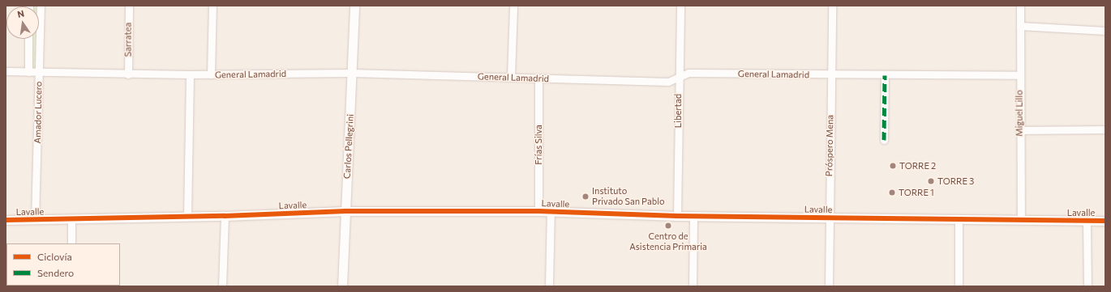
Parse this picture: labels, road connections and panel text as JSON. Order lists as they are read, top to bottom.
{
  "streets": {
    "street": [
      "Sarratea",
      "General Lamadrid",
      "Libertad",
      "Amador Lucero",
      "Miguel Lillo",
      "Frías Silva",
      "Próspero Mena",
      "Carlos Pellegrini",
      "Lavalle"
    ]
  },
  "crossings": [
    ["Sarratea", "General Lamadrid"],
    ["General Lamadrid", "Libertad"],
    ["General Lamadrid", "Amador Lucero"],
    ["General Lamadrid", "Miguel Lillo"],
    ["General Lamadrid", "Frías Silva"],
    ["General Lamadrid", "Próspero Mena"],
    ["General Lamadrid", "Carlos Pellegrini"],
    ["Libertad", "Lavalle"],
    ["Amador Lucero", "Lavalle"],
    ["Miguel Lillo", "Lavalle"],
    ["Frías Silva", "Lavalle"],
    ["Próspero Mena", "Lavalle"],
    ["Carlos Pellegrini", "Lavalle"]
  ],
  "places": [
    "TORRE 2",
    "TORRE 3",
    "TORRE 1",
    "Instituto Privado San Pablo",
    "Centro de Asistencia Primaria"
  ],
  "legend": ["Ciclovía", "Sendero"],
  "north": "top"
}
